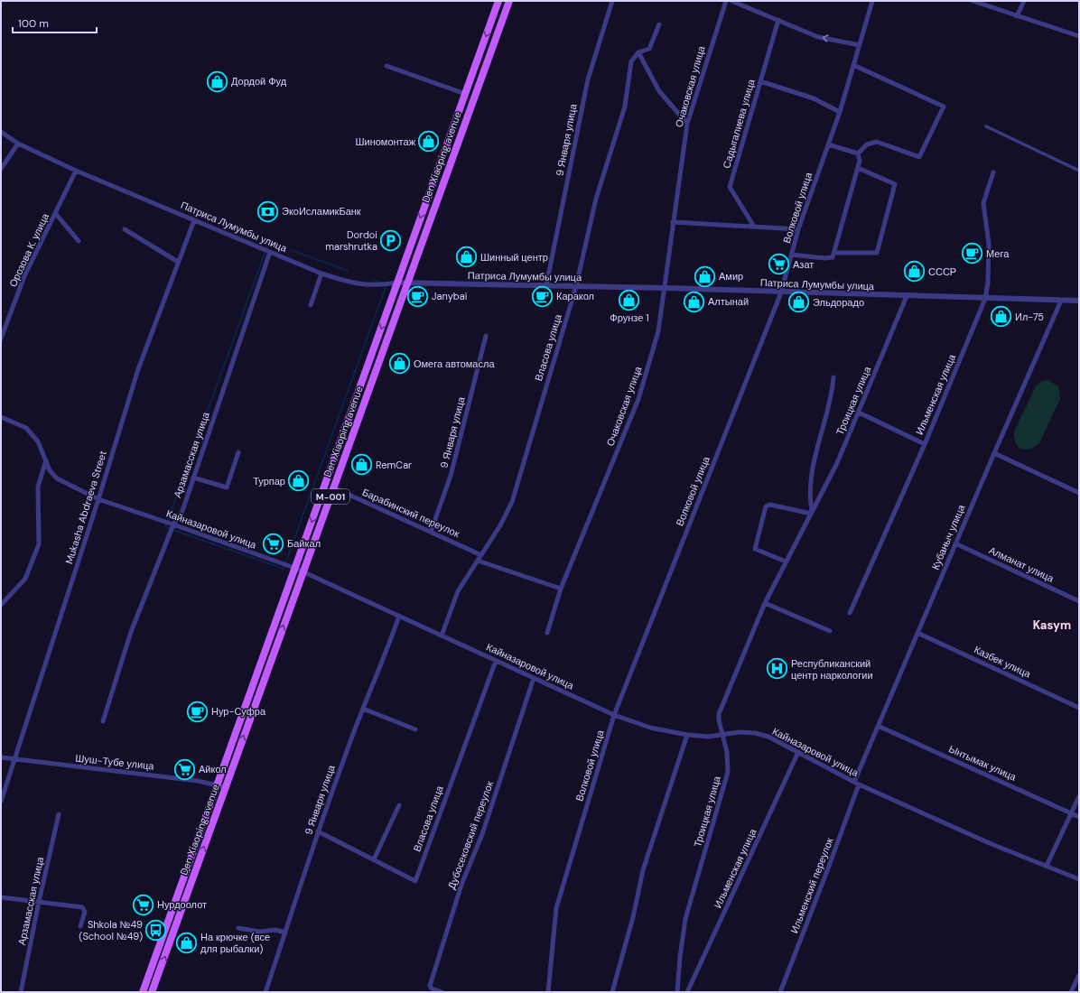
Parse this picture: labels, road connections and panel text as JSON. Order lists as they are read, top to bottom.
{
  "streets": {
    "main road": ["Den Xiaoping avenue", "M-001"],
    "street": [
      "Очаковская улица",
      "Садыгалиева улица",
      "9 Января улица",
      "Волковой улица",
      "Патриса Лумумбы улица",
      "Орозова К. улица",
      "Власова улица",
      "Ильменская улица",
      "Троицкая улица",
      "Арзамасская улица",
      "Mukasha Abdraeva Street",
      "Барабинский переулок",
      "Кайназаровой улица",
      "Кубаныч улица",
      "Алманат улица",
      "Казбек улица",
      "Шуш-Тубе улица",
      "Ынтымак улица",
      "Дубосековский переулок",
      "Ильменский переулок"
    ]
  },
  "crossings": [
    ["Очаковская улица", "Патриса Лумумбы улица"],
    ["9 Января улица", "Патриса Лумумбы улица"],
    ["9 Января улица", "Власова улица"],
    ["9 Января улица", "Барабинский переулок"],
    ["9 Января улица", "Кайназаровой улица"],
    ["Den Xiaoping avenue", "Патриса Лумумбы улица"],
    ["Den Xiaoping avenue", "Барабинский переулок"],
    ["Den Xiaoping avenue", "Кайназаровой улица"],
    ["Den Xiaoping avenue", "Шуш-Тубе улица"],
    ["Волковой улица", "Патриса Лумумбы улица"],
    ["Волковой улица", "Кайназаровой улица"],
    ["Патриса Лумумбы улица", "Орозова К. улица"],
    ["Патриса Лумумбы улица", "Власова улица"],
    ["Патриса Лумумбы улица", "Ильменская улица"],
    ["Патриса Лумумбы улица", "Троицкая улица"],
    ["Патриса Лумумбы улица", "Арзамасская улица"],
    ["Патриса Лумумбы улица", "Mukasha Abdraeva Street"],
    ["Патриса Лумумбы улица", "Кубаныч улица"],
    ["Власова улица", "Барабинский переулок"],
    ["Власова улица", "Кайназаровой улица"],
    ["Ильменская улица", "Кайназаровой улица"],
    ["Троицкая улица", "Кайназаровой улица"],
    ["Арзамасская улица", "Кайназаровой улица"],
    ["Mukasha Abdraeva Street", "Кайназаровой улица"],
    ["Mukasha Abdraeva Street", "Шуш-Тубе улица"],
    ["Кайназаровой улица", "Кубаныч улица"],
    ["Кайназаровой улица", "Дубосековский переулок"],
    ["Кайназаровой улица", "Ильменский переулок"],
    ["Кубаныч улица", "Алманат улица"],
    ["Кубаныч улица", "Казбек улица"],
    ["Кубаныч улица", "Ынтымак улица"],
    ["Кубаныч улица", "Ильменский переулок"]
  ],
  "districts": ["Kasym"],
  "places": {
    "shop": [
      "Дордой Фуд",
      "Шиномонтаж",
      "Шинный центр",
      "СССР",
      "Амир",
      "Фрунзе 1",
      "Алтынай",
      "Эльдорадо",
      "Ил-75",
      "Омега автомасла",
      "RemCar",
      "Турпар",
      "На крючке (все для рыбалки)"
    ],
    "bank": ["ЭкоИсламикБанк"],
    "parking": ["Dordoi marshrutka"],
    "cafe": [
      "Мега",
      "Janybai",
      "Каракол",
      "Нур-Суфра"
    ],
    "supermarket": [
      "Азат",
      "Байкал",
      "Айкол",
      "Нурдоолот"
    ],
    "hospital": ["Республиканский центр наркологии"],
    "bus stop": ["Shkola №49 (School №49)"]
  },
  "scale_bar": "100 m"
}
